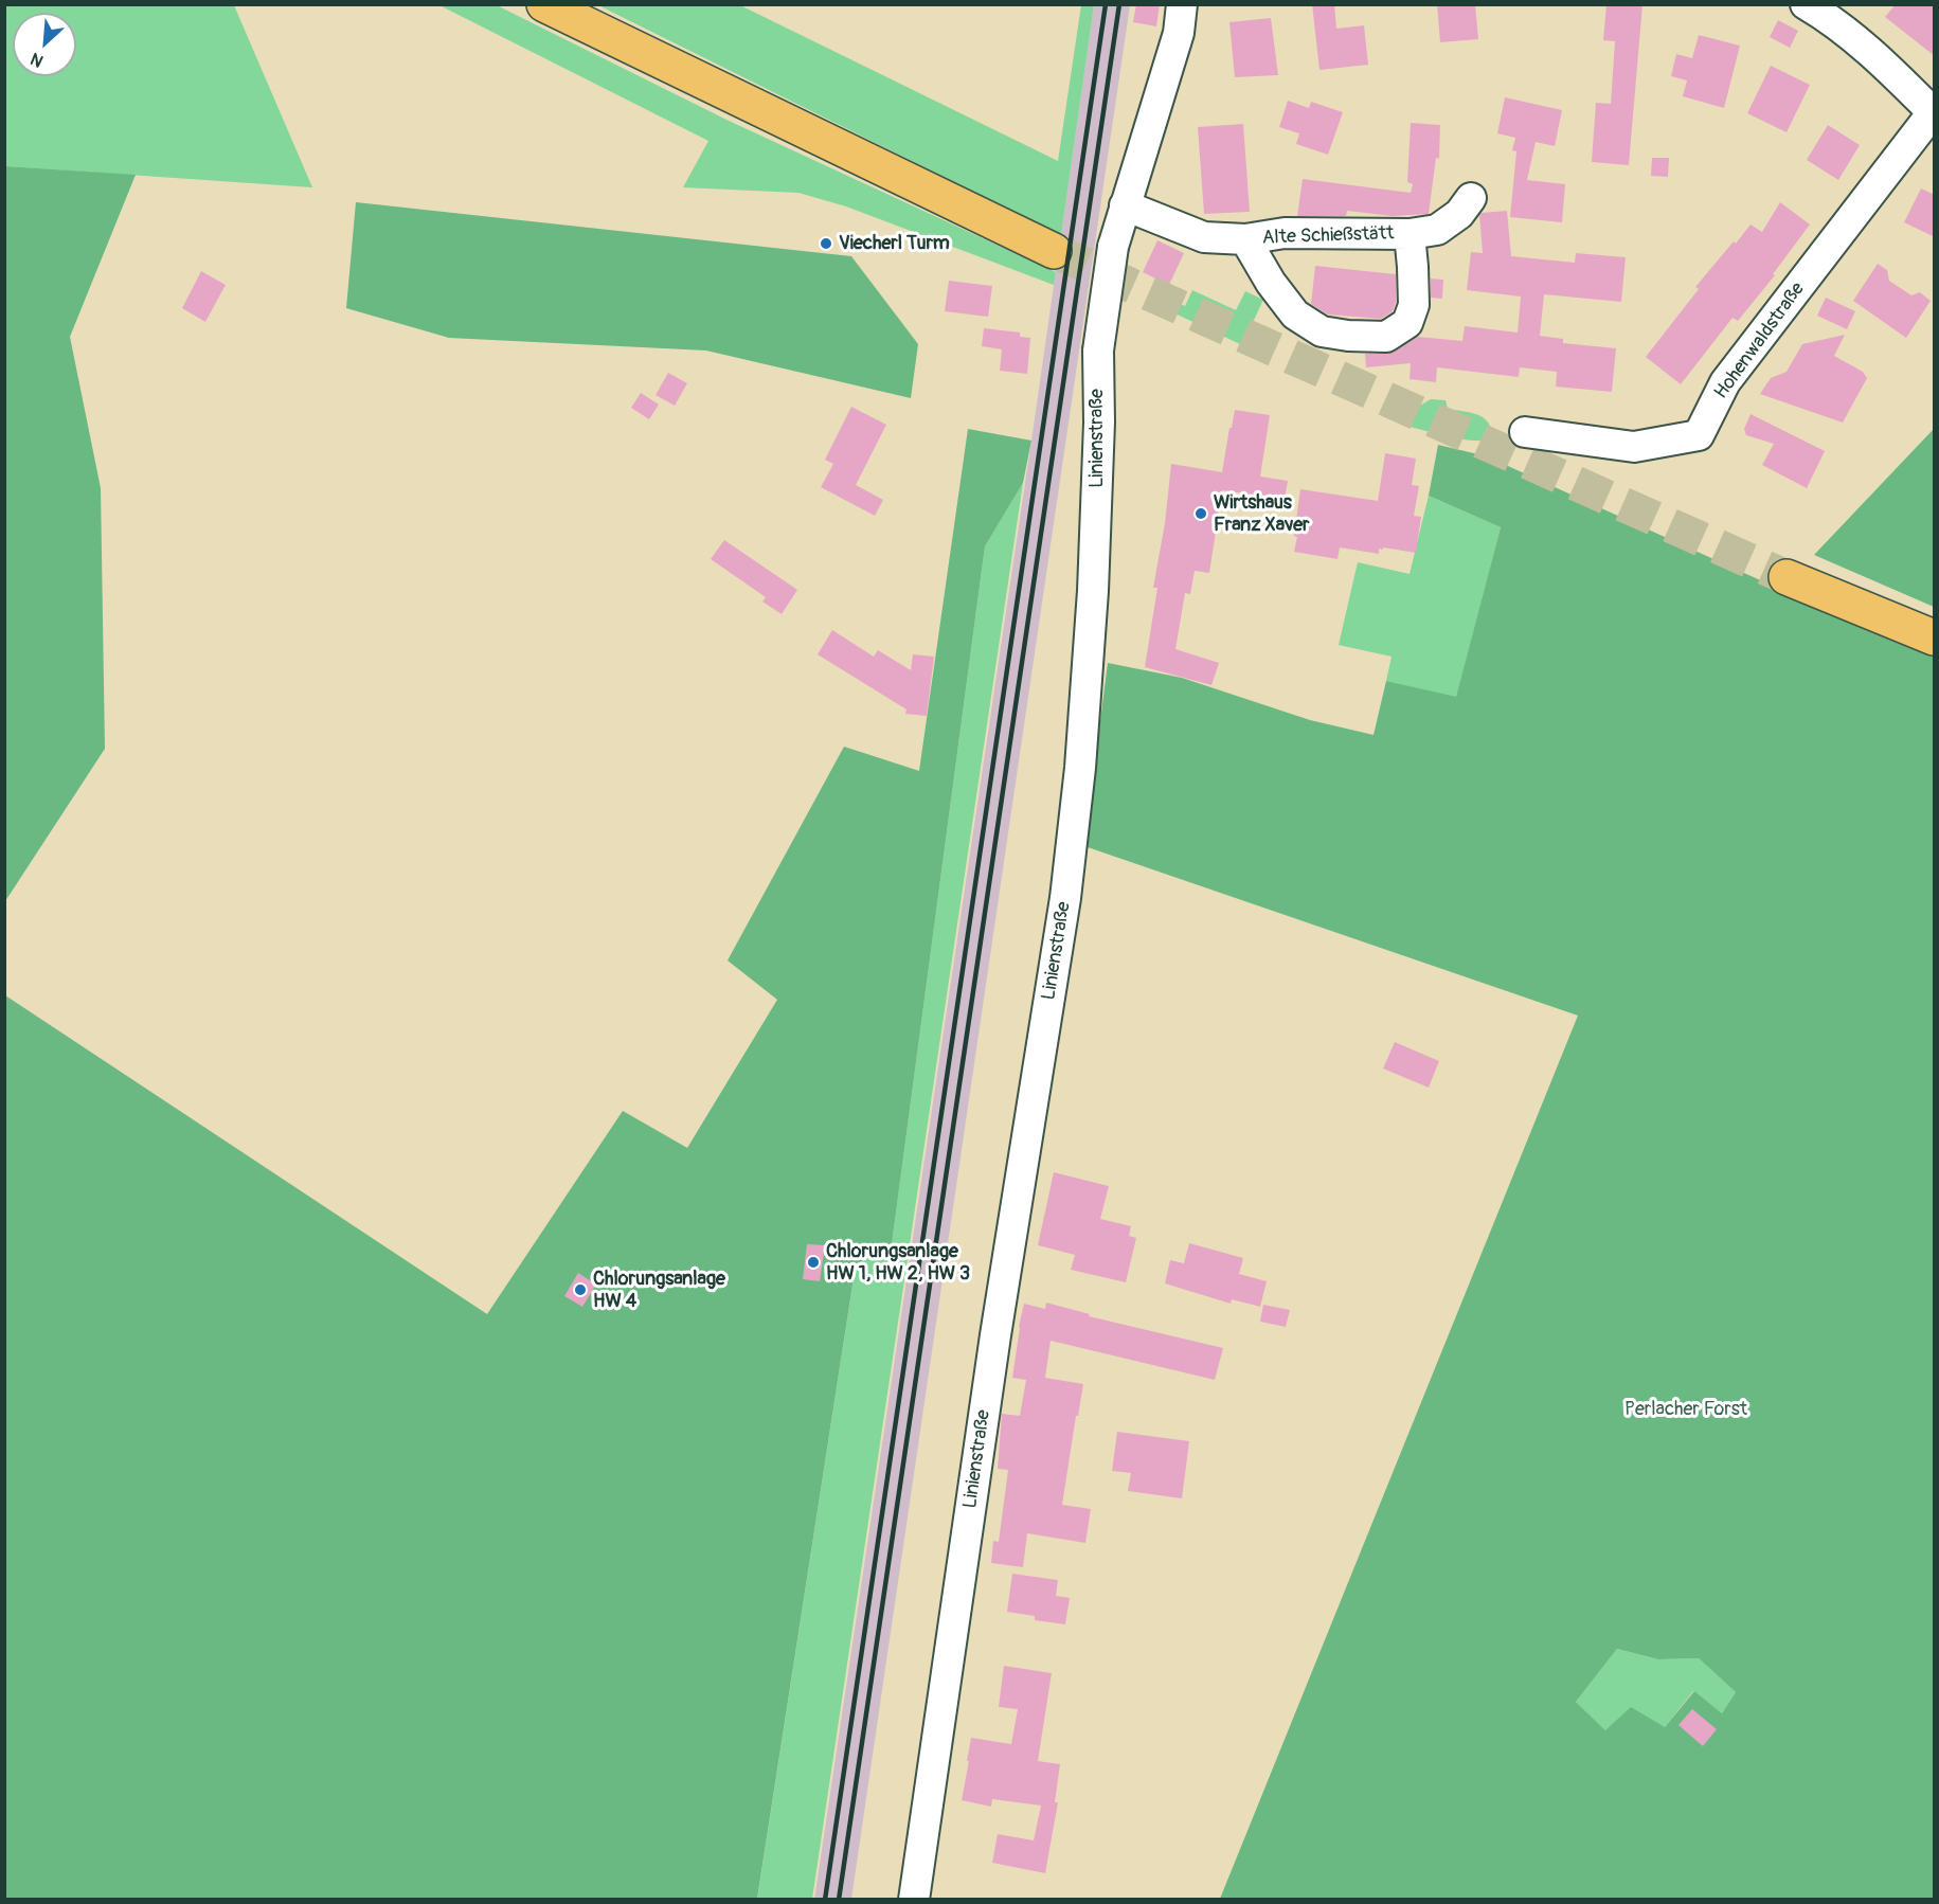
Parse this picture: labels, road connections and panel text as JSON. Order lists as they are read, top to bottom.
{
  "streets": {
    "street": ["Alte Schießstätt", "Hohenwaldstraße", "Linienstraße"]
  },
  "crossings": [
    ["Alte Schießstätt", "Linienstraße"]
  ],
  "parks": ["Perlacher Forst"],
  "places": [
    "Viecherl Turm",
    "Wirtshaus Franz Xaver",
    "Chlorungsanlage HW 1, HW 2, HW 3",
    "Chlorungsanlage HW 4"
  ],
  "north": "bottom left"
}
